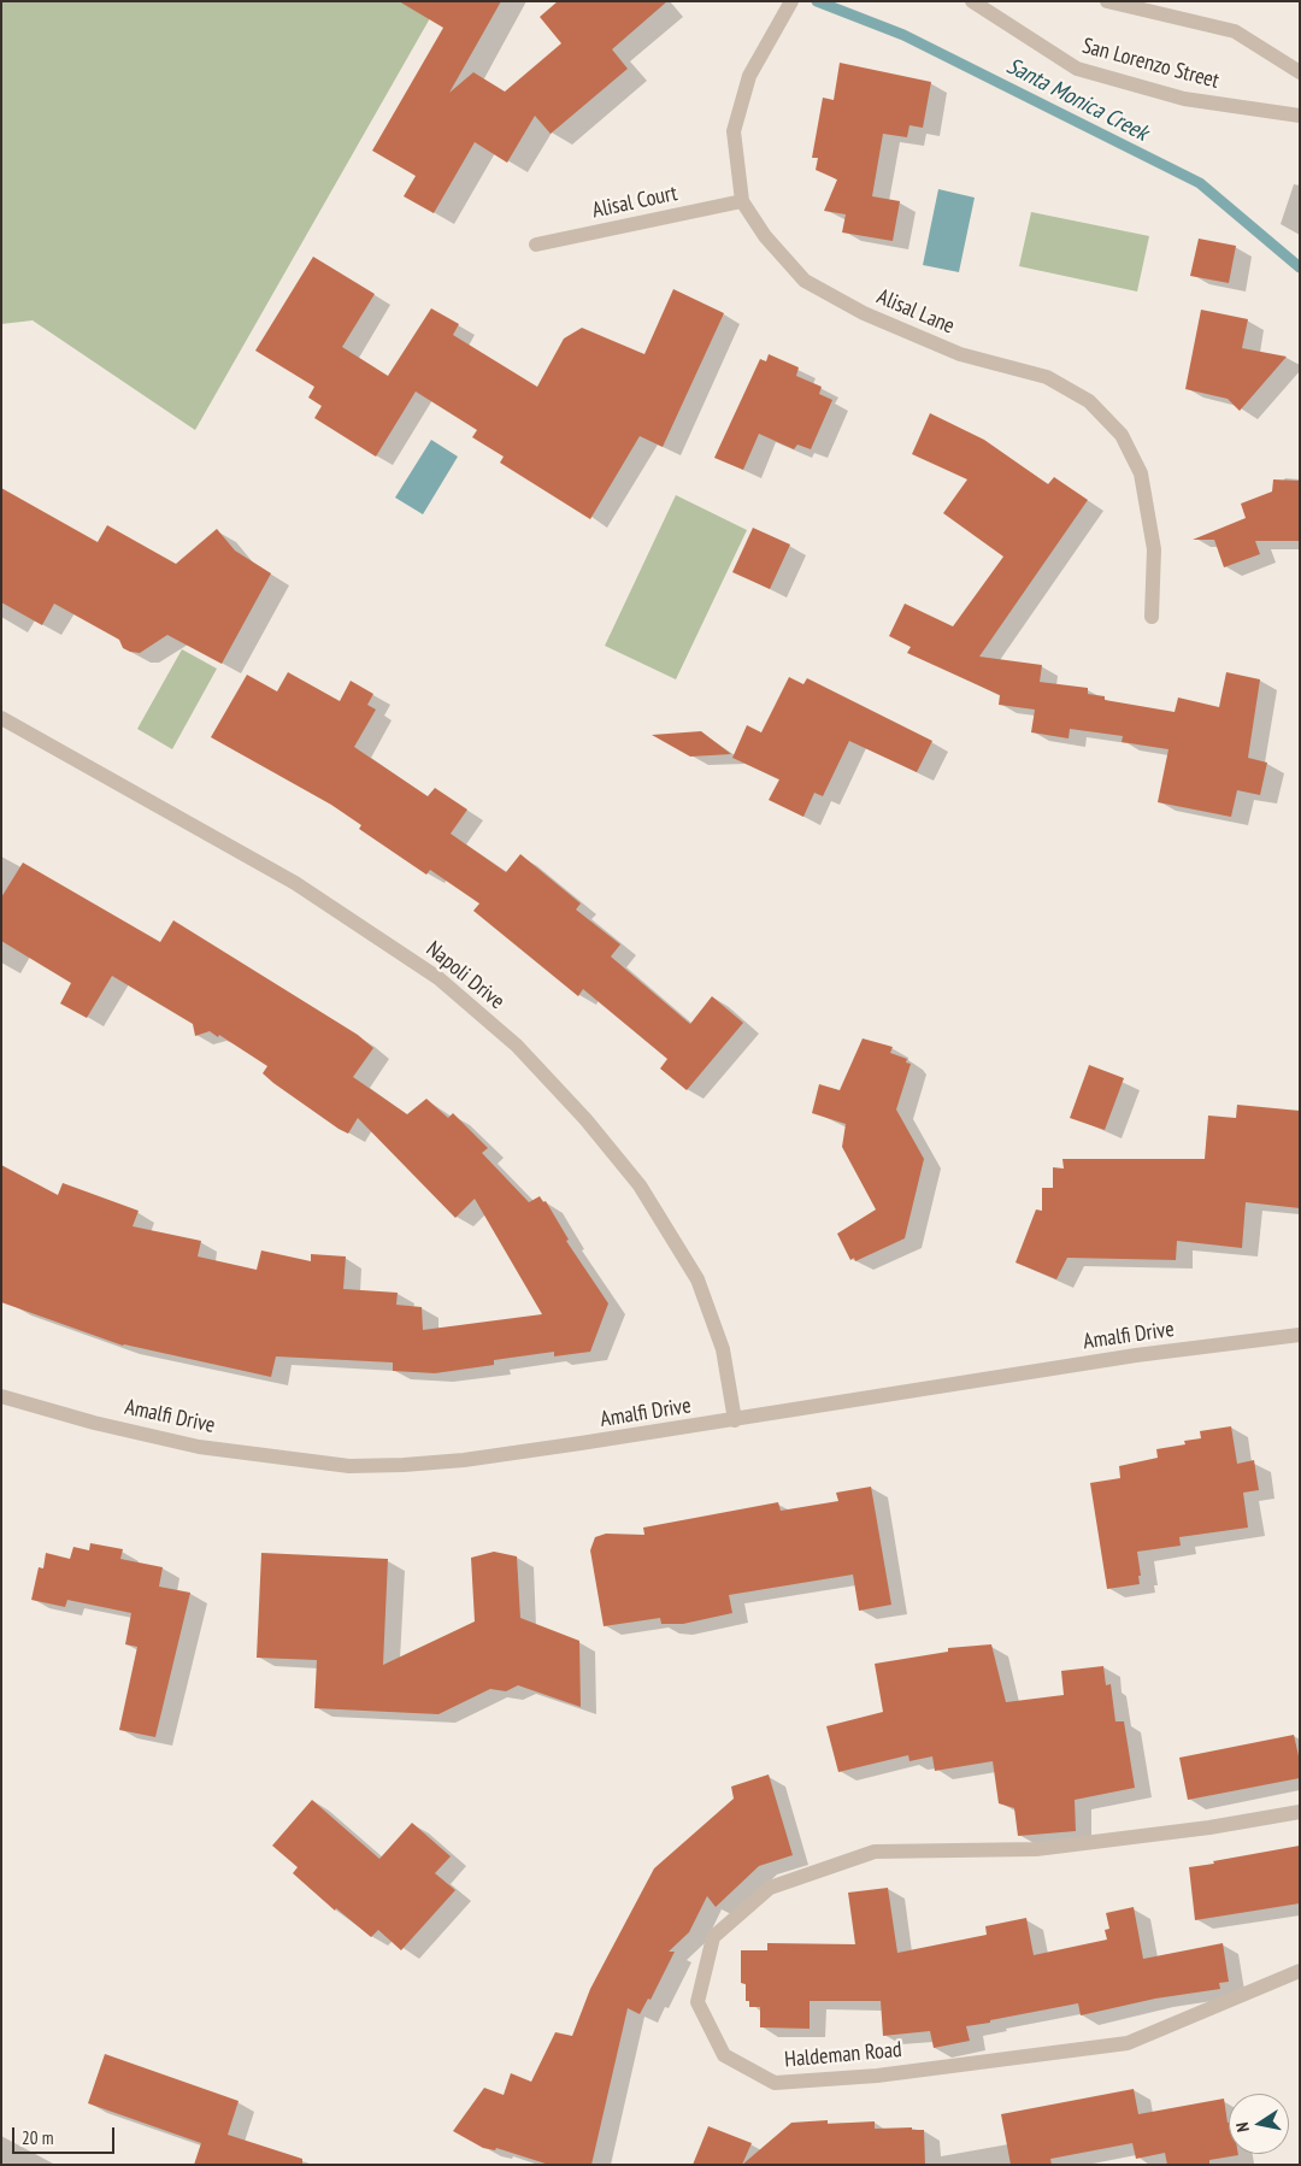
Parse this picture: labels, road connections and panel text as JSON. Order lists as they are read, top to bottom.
{
  "streets": {
    "street": [
      "San Lorenzo Street",
      "Alisal Court",
      "Alisal Lane",
      "Napoli Drive",
      "Amalfi Drive",
      "Haldeman Road"
    ]
  },
  "crossings": [
    ["Alisal Court", "Alisal Lane"],
    ["Napoli Drive", "Amalfi Drive"]
  ],
  "water": ["Santa Monica Creek"],
  "scale_bar": "20 m",
  "north": "left"
}
